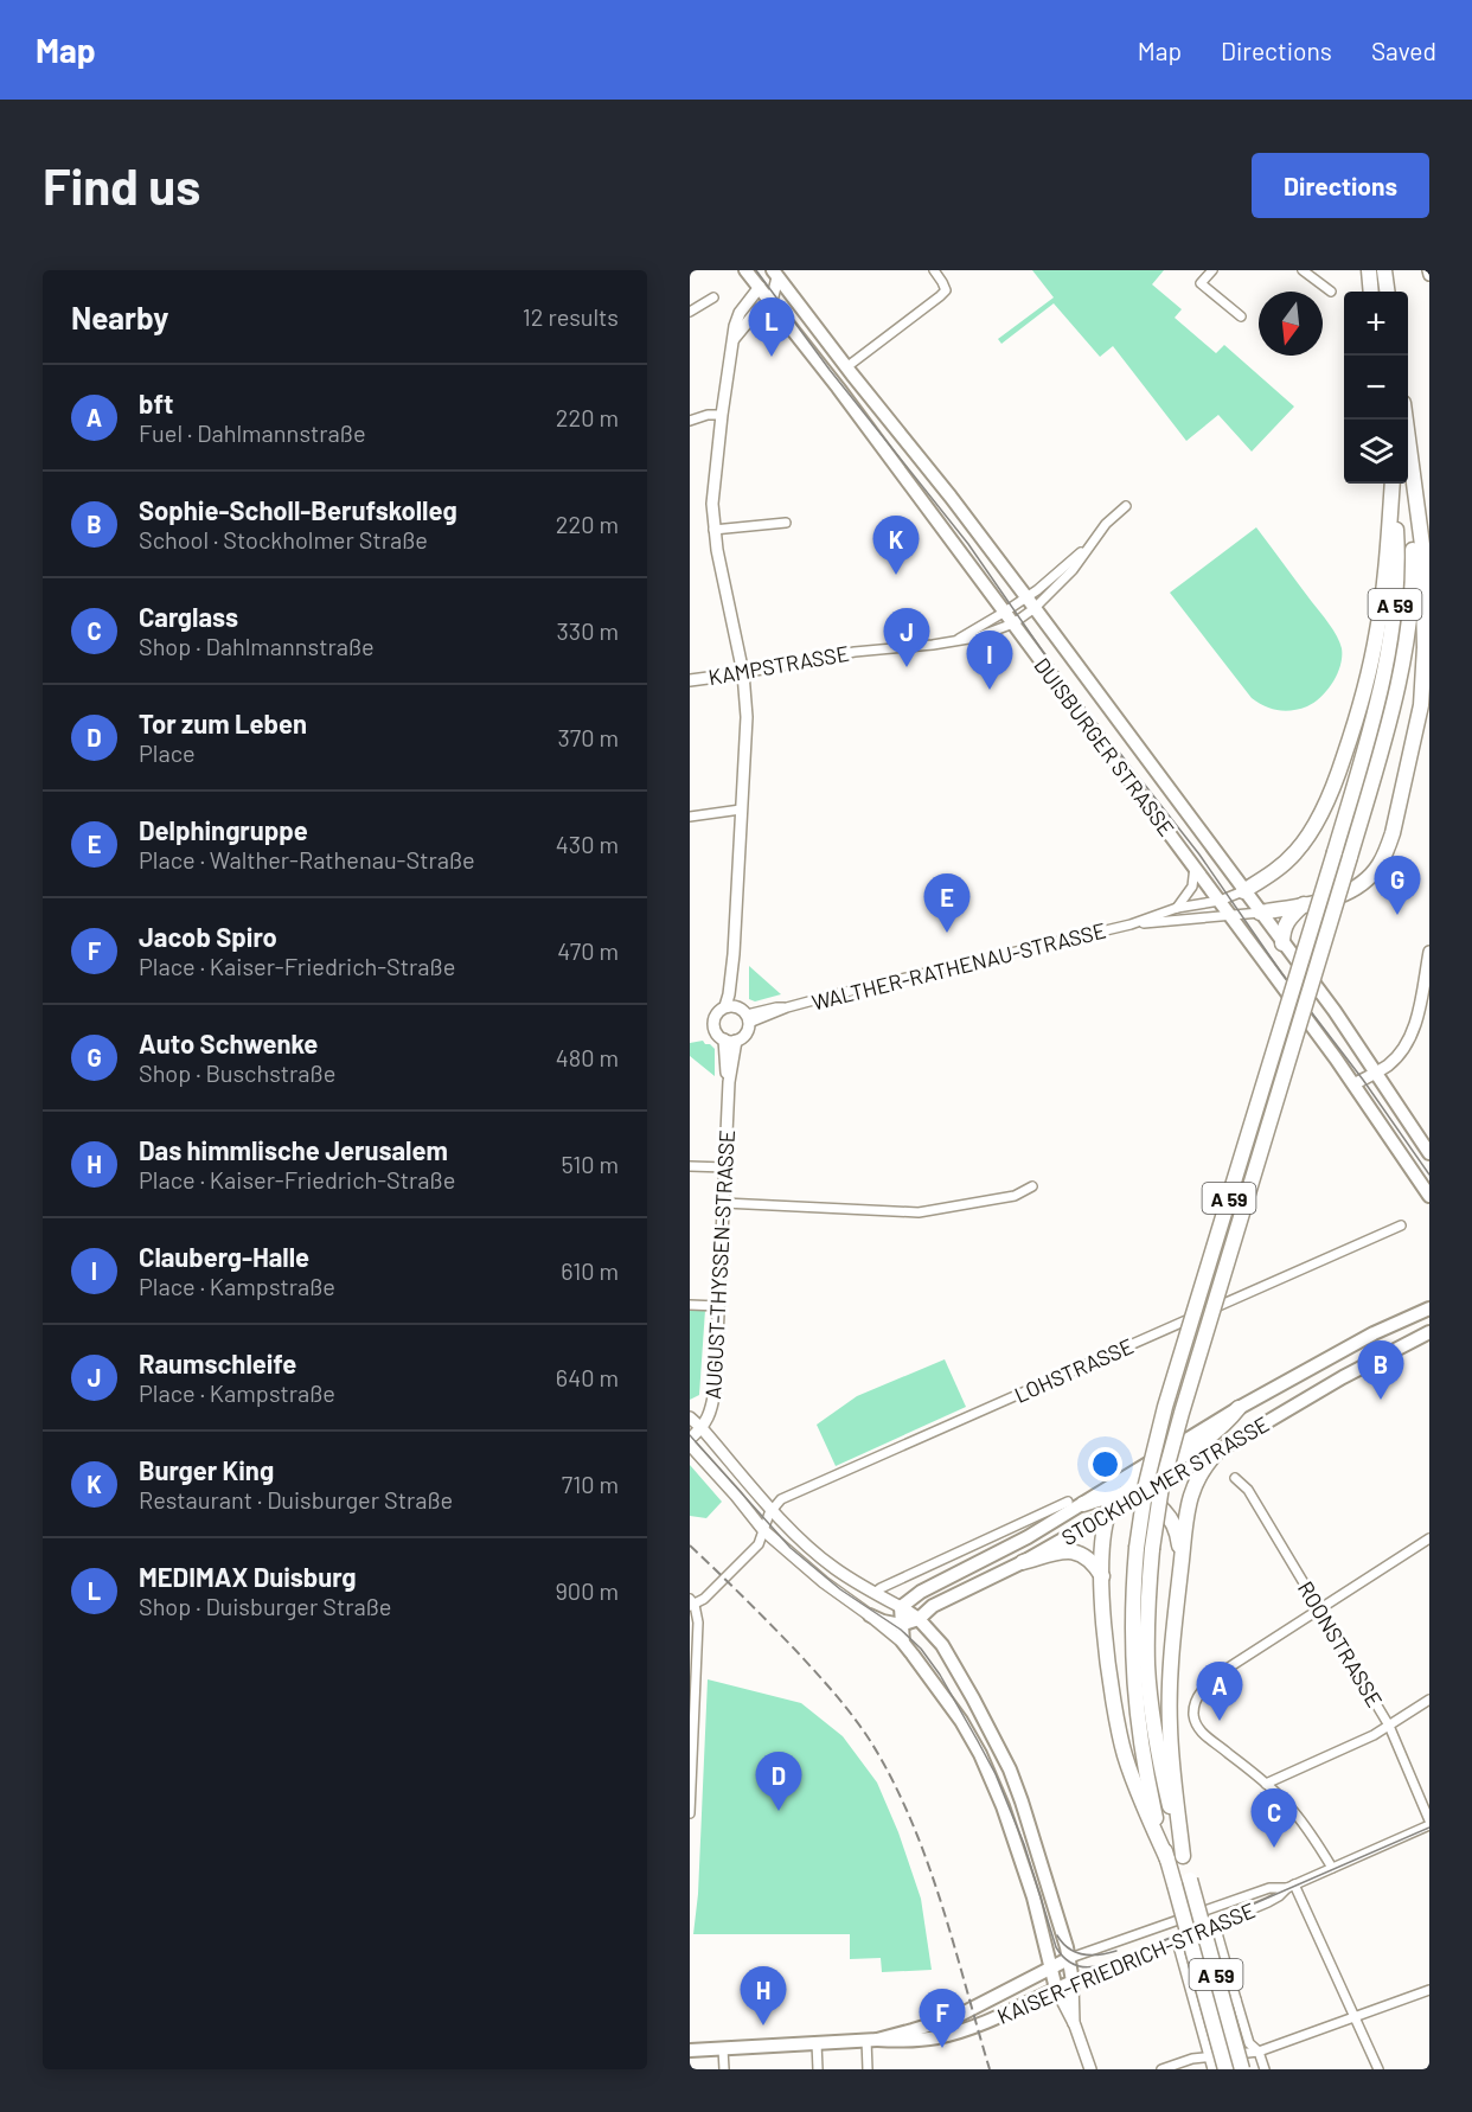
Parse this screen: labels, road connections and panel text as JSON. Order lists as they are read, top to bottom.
{
  "streets": {
    "highway": ["A 59"],
    "main road": ["DUISBURGER STRASSE", "STOCKHOLMER STRASSE", "KAISER-FRIEDRICH-STRASSE"],
    "street": [
      "KAMPSTRASSE",
      "WALTHER-RATHENAU-STRASSE",
      "AUGUST-THYSSEN-STRASSE",
      "LOHSTRASSE",
      "ROONSTRASSE"
    ]
  },
  "crossings": [
    ["KAMPSTRASSE", "DUISBURGER STRASSE"],
    ["DUISBURGER STRASSE", "WALTHER-RATHENAU-STRASSE"],
    ["WALTHER-RATHENAU-STRASSE", "AUGUST-THYSSEN-STRASSE"],
    ["ROONSTRASSE", "KAISER-FRIEDRICH-STRASSE"]
  ],
  "north": "bottom",
  "page": {
    "header": "Map",
    "nav": ["Map", "Directions", "Saved"],
    "buttons": "Directions",
    "title": "Find us",
    "heading": ["Nearby", "12 results"],
    "map_buttons": ["+", "−"],
    "pins": [
      "L",
      "K",
      "J",
      "I",
      "G",
      "E",
      "B",
      "A",
      "D",
      "C",
      "H",
      "F"
    ],
    "list": [
      {
        "mark": "A",
        "name": "bft",
        "note": "Fuel · Dahlmannstraße",
        "value": "220 m"
      },
      {
        "mark": "B",
        "name": "Sophie-Scholl-Berufskolleg",
        "note": "School · Stockholmer Straße",
        "value": "220 m"
      },
      {
        "mark": "C",
        "name": "Carglass",
        "note": "Shop · Dahlmannstraße",
        "value": "330 m"
      },
      {
        "mark": "D",
        "name": "Tor zum Leben",
        "note": "Place",
        "value": "370 m"
      },
      {
        "mark": "E",
        "name": "Delphingruppe",
        "note": "Place · Walther-Rathenau-Straße",
        "value": "430 m"
      },
      {
        "mark": "F",
        "name": "Jacob Spiro",
        "note": "Place · Kaiser-Friedrich-Straße",
        "value": "470 m"
      },
      {
        "mark": "G",
        "name": "Auto Schwenke",
        "note": "Shop · Buschstraße",
        "value": "480 m"
      },
      {
        "mark": "H",
        "name": "Das himmlische Jerusalem",
        "note": "Place · Kaiser-Friedrich-Straße",
        "value": "510 m"
      },
      {
        "mark": "I",
        "name": "Clauberg-Halle",
        "note": "Place · Kampstraße",
        "value": "610 m"
      },
      {
        "mark": "J",
        "name": "Raumschleife",
        "note": "Place · Kampstraße",
        "value": "640 m"
      },
      {
        "mark": "K",
        "name": "Burger King",
        "note": "Restaurant · Duisburger Straße",
        "value": "710 m"
      },
      {
        "mark": "L",
        "name": "MEDIMAX Duisburg",
        "note": "Shop · Duisburger Straße",
        "value": "900 m"
      }
    ]
  }
}
